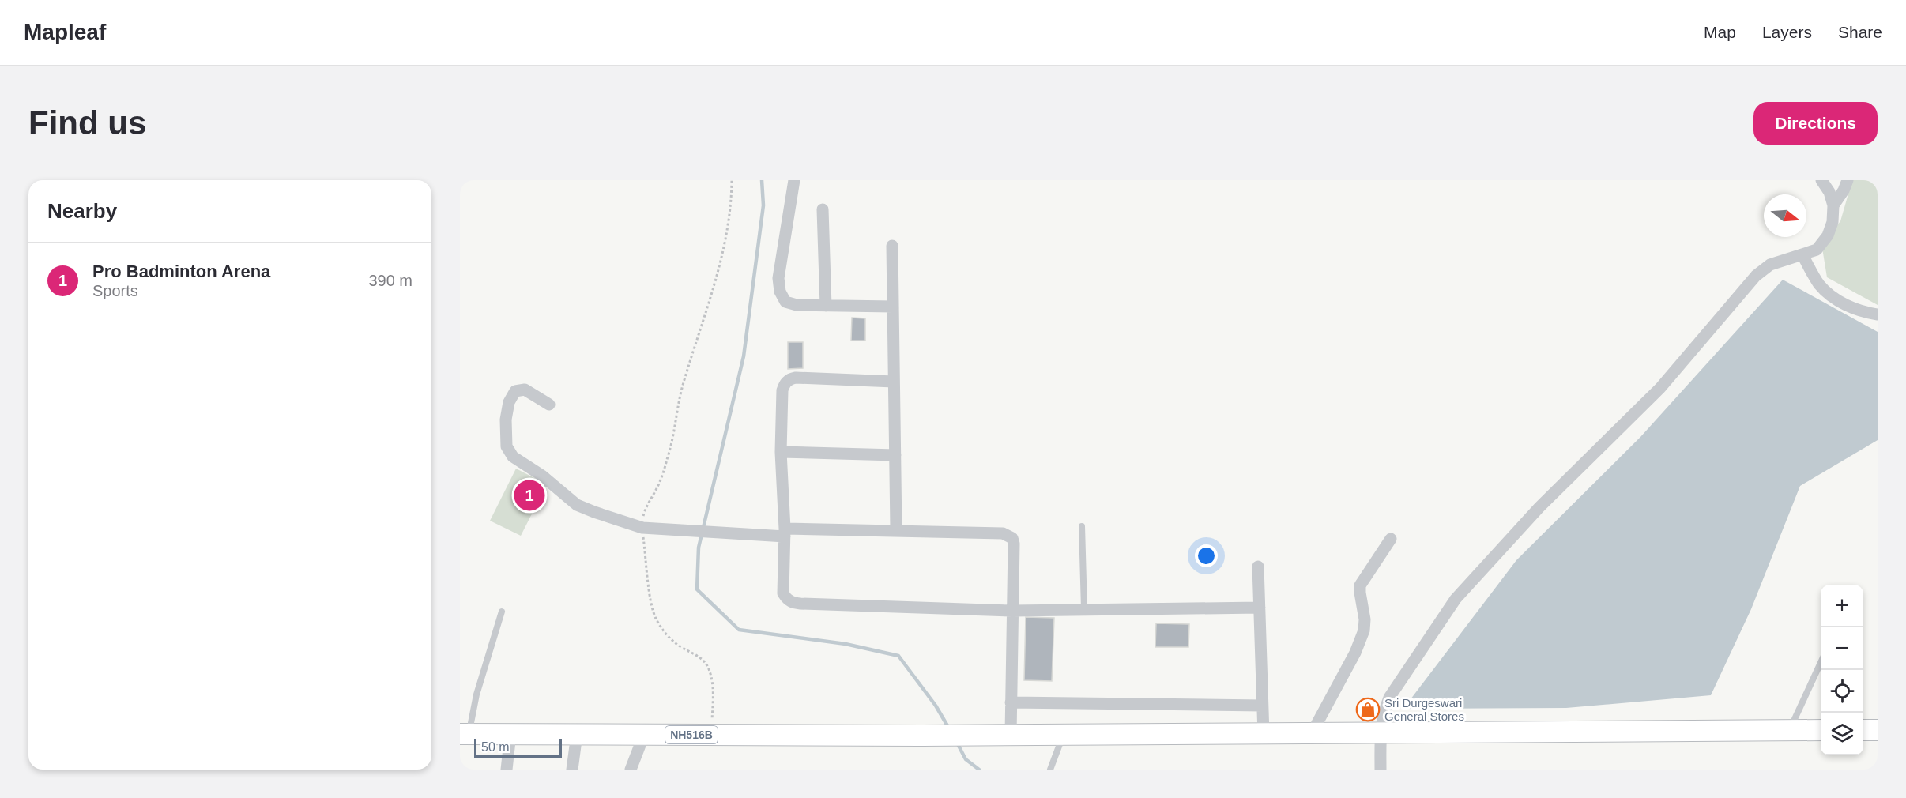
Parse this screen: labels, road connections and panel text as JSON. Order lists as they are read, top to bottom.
{
  "streets": {
    "highway": ["NH516B"]
  },
  "places": {
    "shop": ["Sri Durgeswari General Stores"]
  },
  "scale_bar": "50 m",
  "north": "right",
  "page": {
    "header": "Mapleaf",
    "nav": ["Map", "Layers", "Share"],
    "buttons": "Directions",
    "title": "Find us",
    "heading": "Nearby",
    "list": [
      {
        "mark": "1",
        "name": "Pro Badminton Arena",
        "note": "Sports",
        "value": "390 m"
      }
    ],
    "pins": "1",
    "map_buttons": ["+", "−"],
    "scale": "50 m"
  }
}
